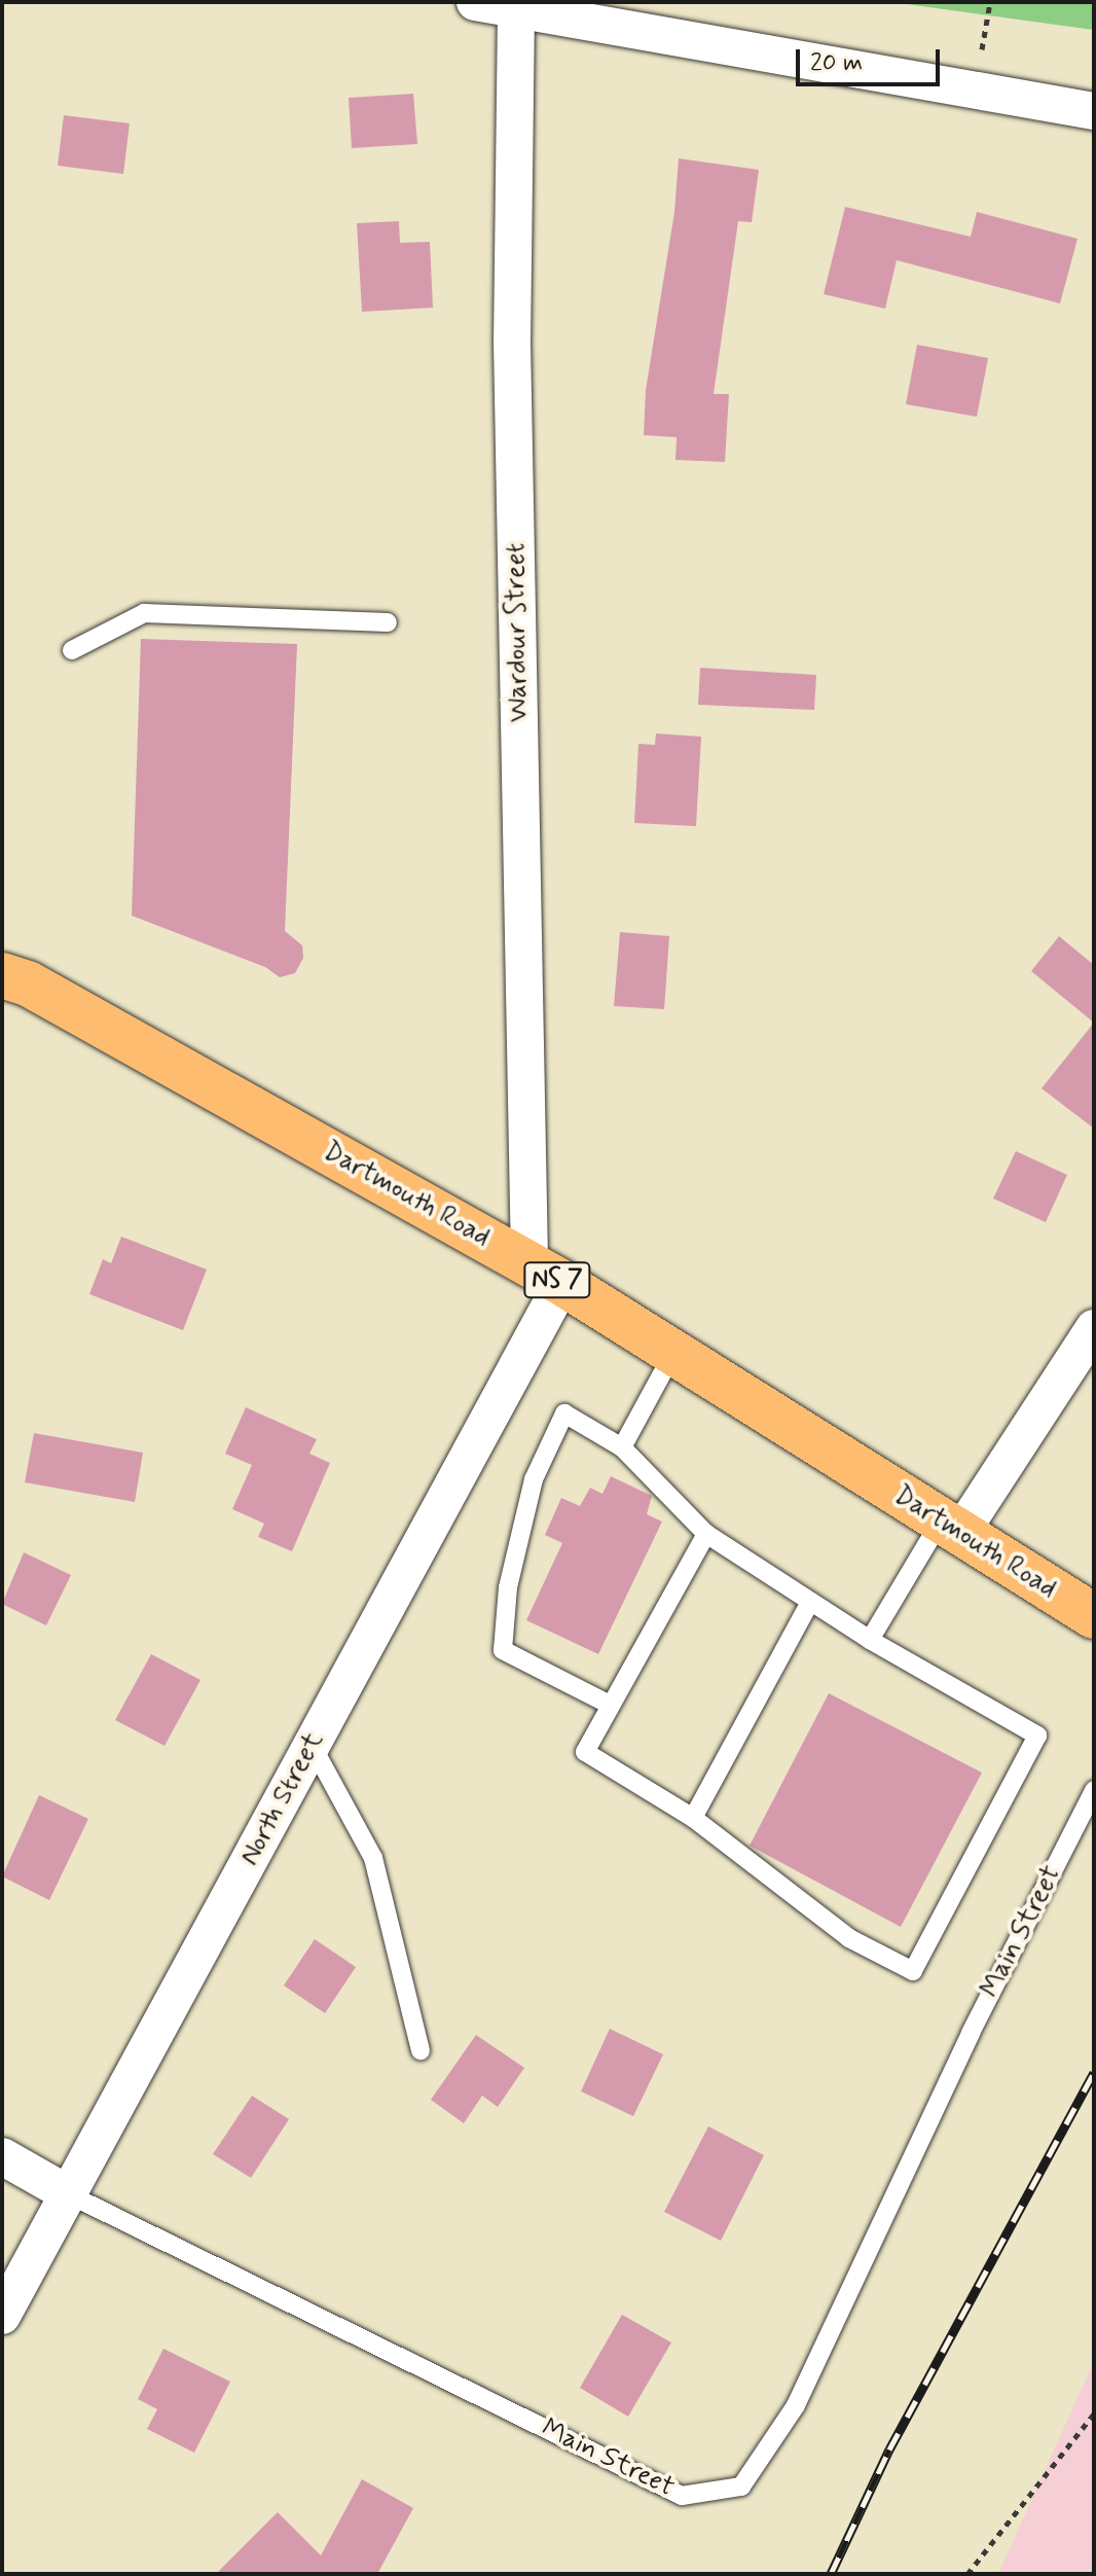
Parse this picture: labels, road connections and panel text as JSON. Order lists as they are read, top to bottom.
{
  "streets": {
    "main road": ["Dartmouth Road", "NS 7"],
    "street": ["Wardour Street", "North Street", "Main Street"]
  },
  "crossings": [
    ["Wardour Street", "Dartmouth Road"],
    ["Wardour Street", "North Street"],
    ["Dartmouth Road", "North Street"],
    ["North Street", "Main Street"]
  ],
  "scale_bar": "20 m"
}
